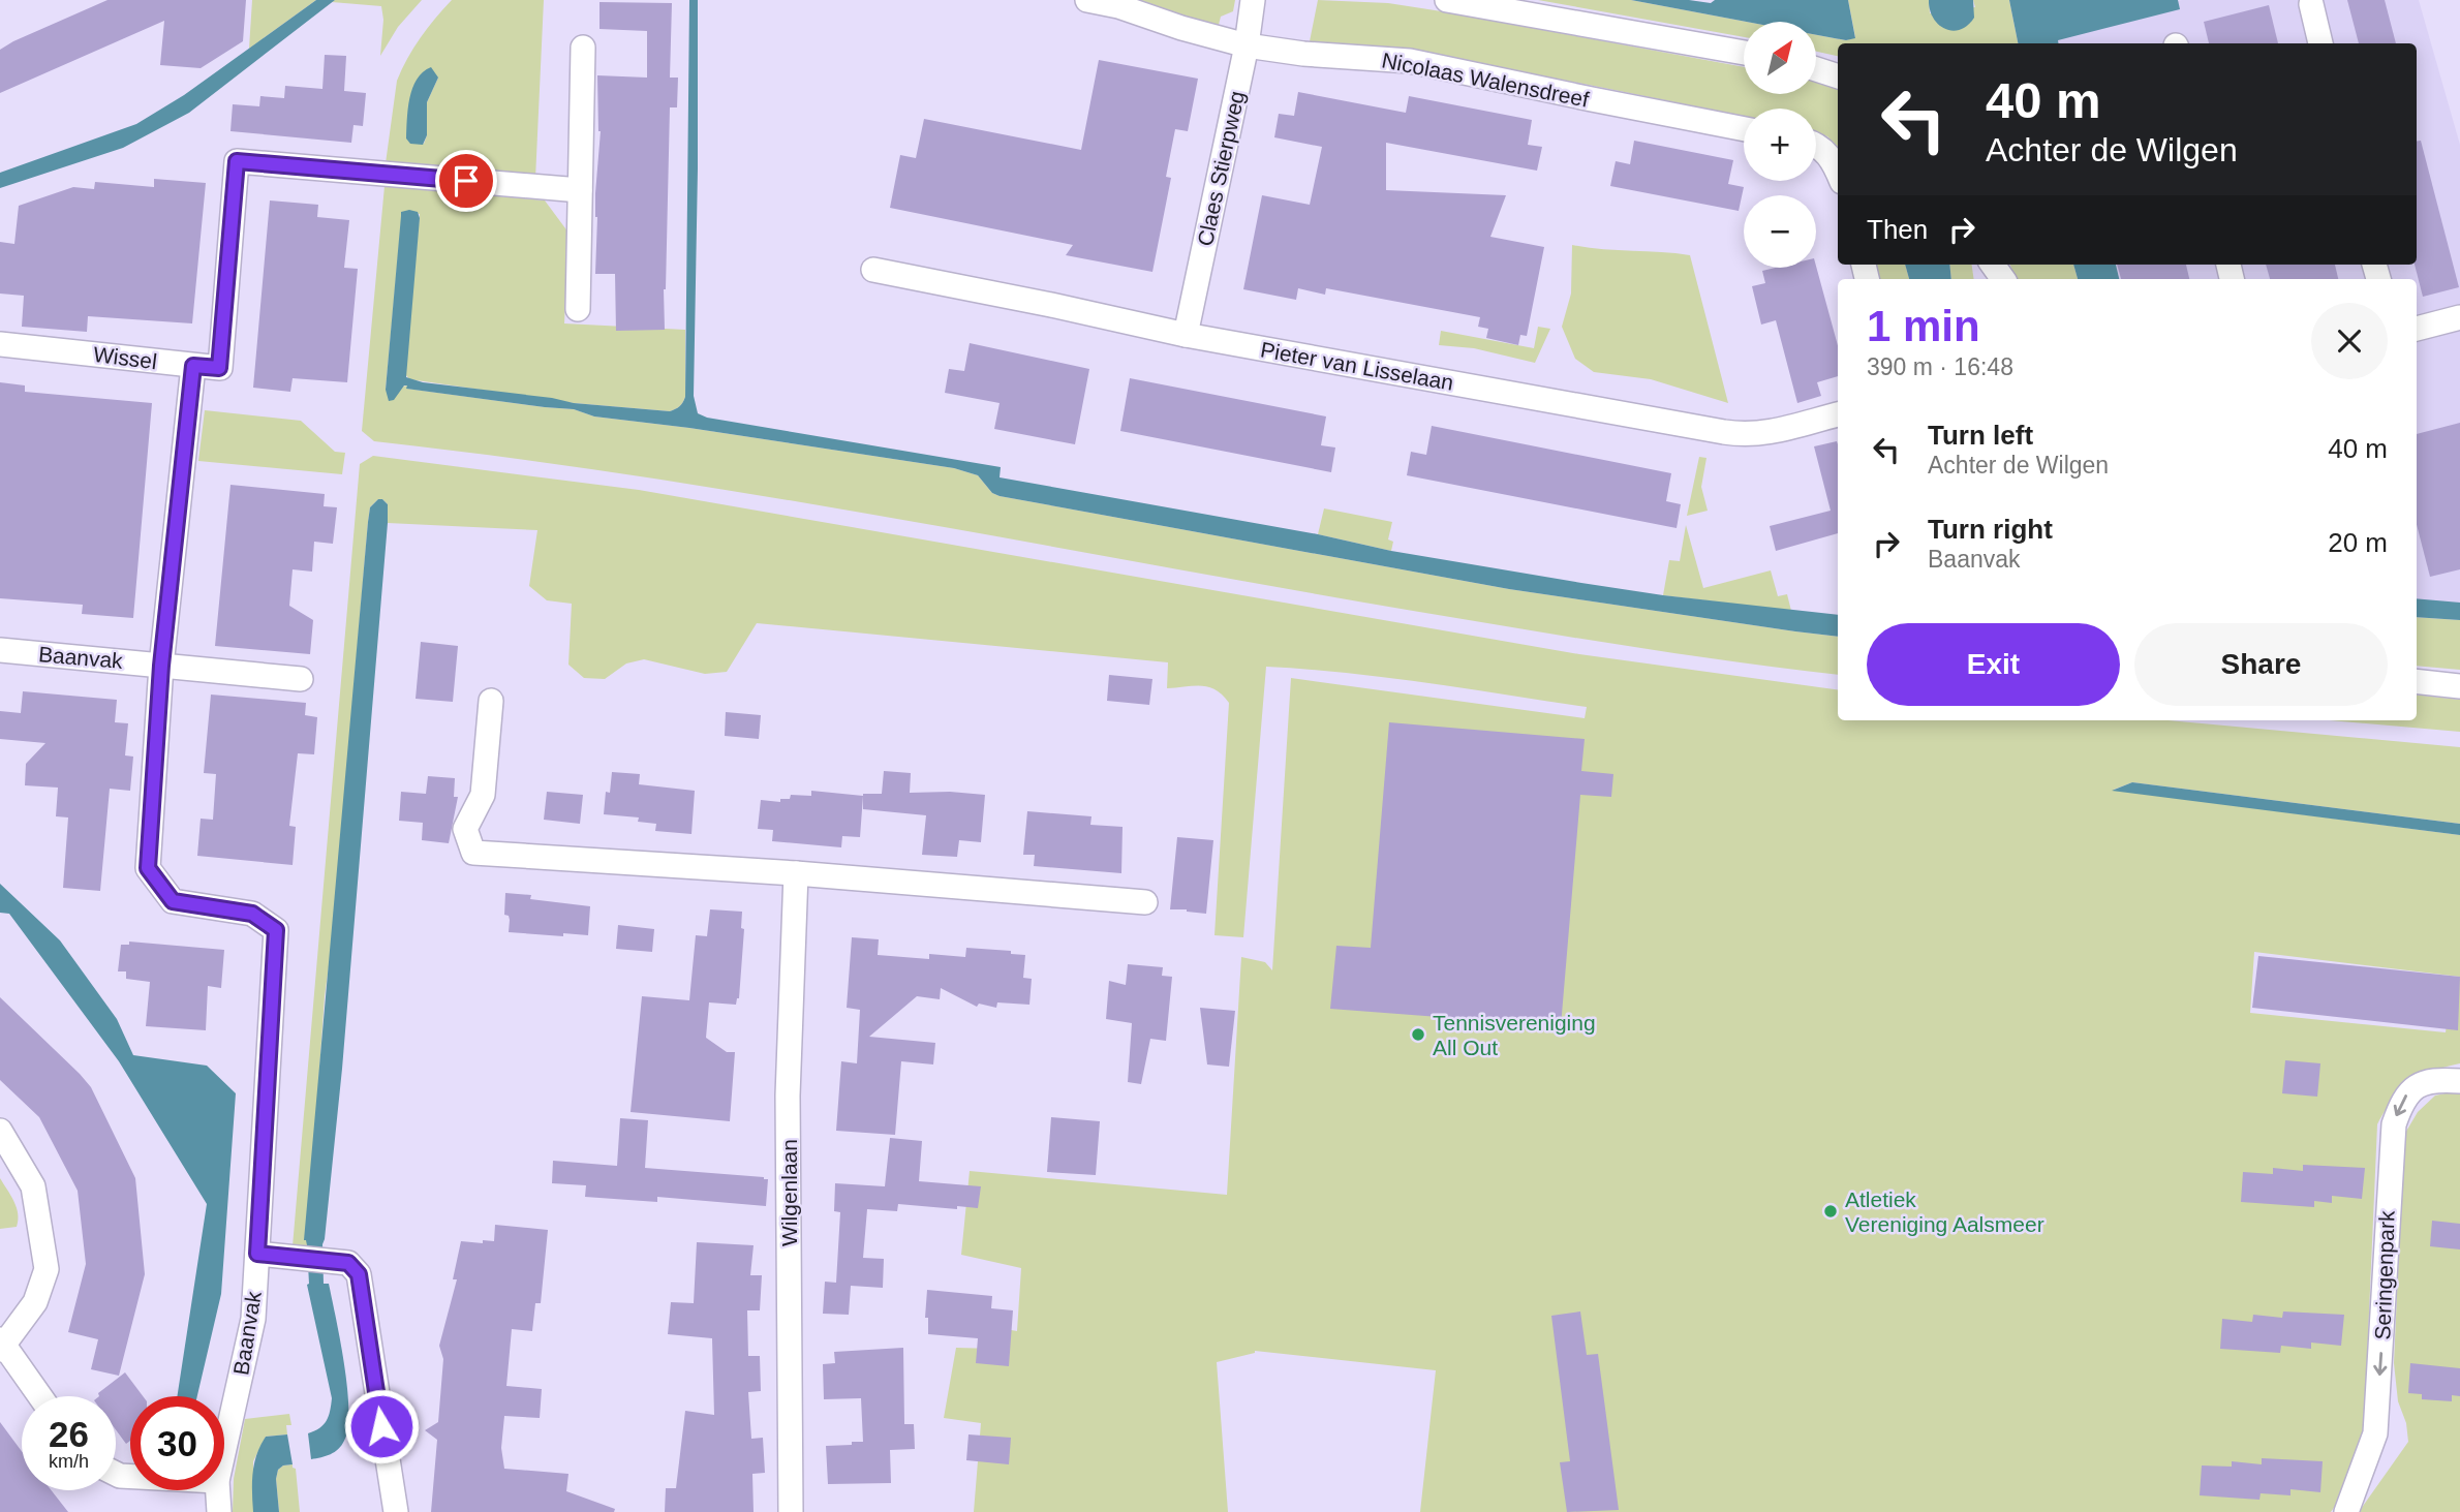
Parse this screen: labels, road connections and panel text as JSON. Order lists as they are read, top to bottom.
{
  "streets": {
    "street": [
      "Nicolaas Walensdreef",
      "Claes Stierpweg",
      "Wissel",
      "Pieter van Lisselaan",
      "Baanvak",
      "Wilgenlaan",
      "Seringenpark"
    ]
  },
  "crossings": [
    ["Nicolaas Walensdreef", "Claes Stierpweg"],
    ["Claes Stierpweg", "Pieter van Lisselaan"],
    ["Wissel", "Baanvak"]
  ],
  "one_way": ["Seringenpark"],
  "places": ["Tennisvereniging All Out", "Atletiek Vereniging Aalsmeer"],
  "north": "top right",
  "page": {
    "map_buttons": ["+", "−"],
    "turn": ["40 m", "Achter de Wilgen"],
    "then": "Then",
    "heading": ["1 min", "390 m · 16:48"],
    "list": [
      {
        "name": "Turn left",
        "note": "Achter de Wilgen",
        "value": "40 m"
      },
      {
        "name": "Turn right",
        "note": "Baanvak",
        "value": "20 m"
      }
    ],
    "buttons": ["Exit", "Share"],
    "speed": "26 km/h",
    "limit": "30"
  }
}
